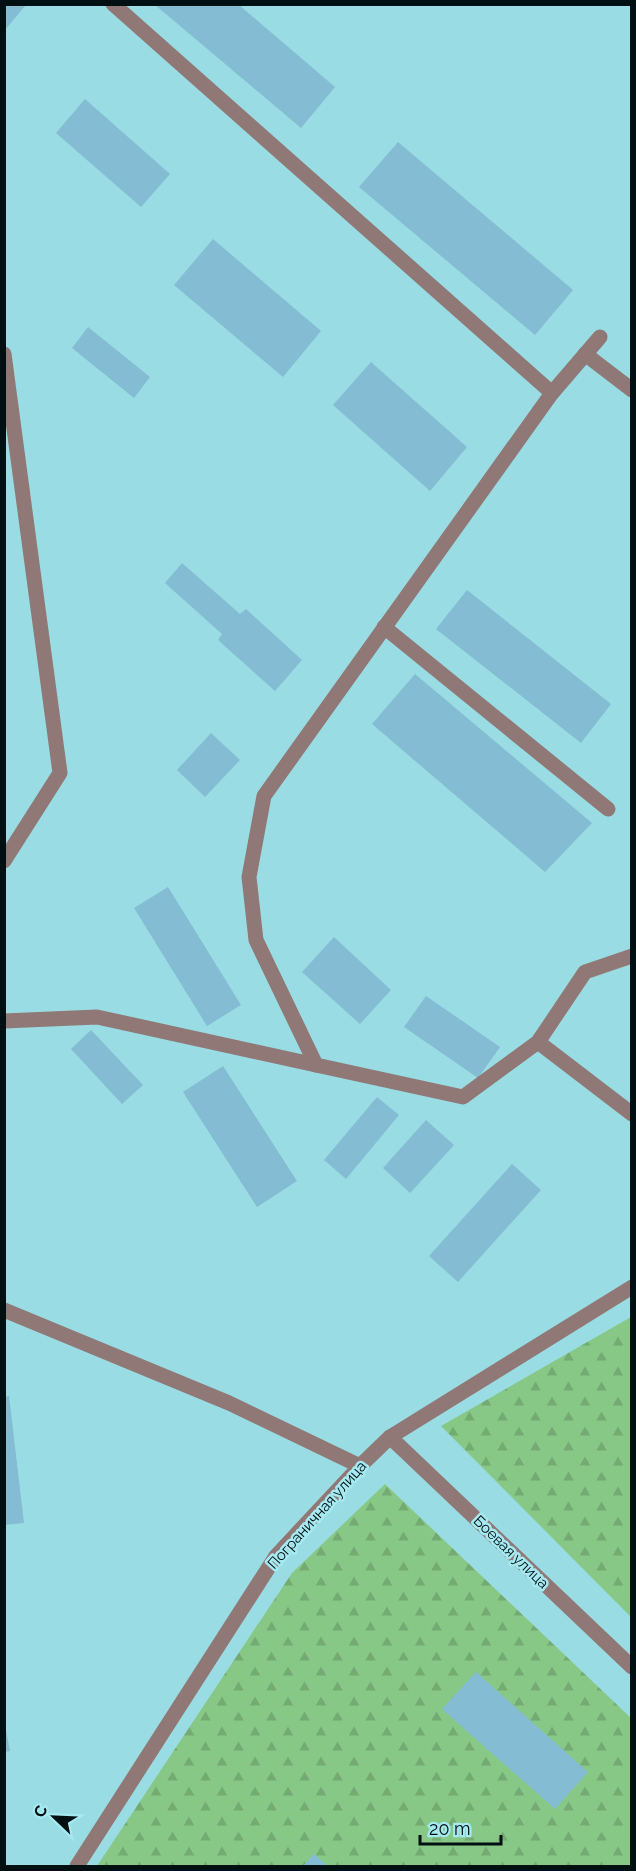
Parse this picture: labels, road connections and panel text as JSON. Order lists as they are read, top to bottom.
{
  "streets": {
    "street": ["Пограничная улица", "Боевая улица"]
  },
  "crossings": [
    ["Пограничная улица", "Боевая улица"]
  ],
  "scale_bar": "20 m",
  "north": "top left"
}
